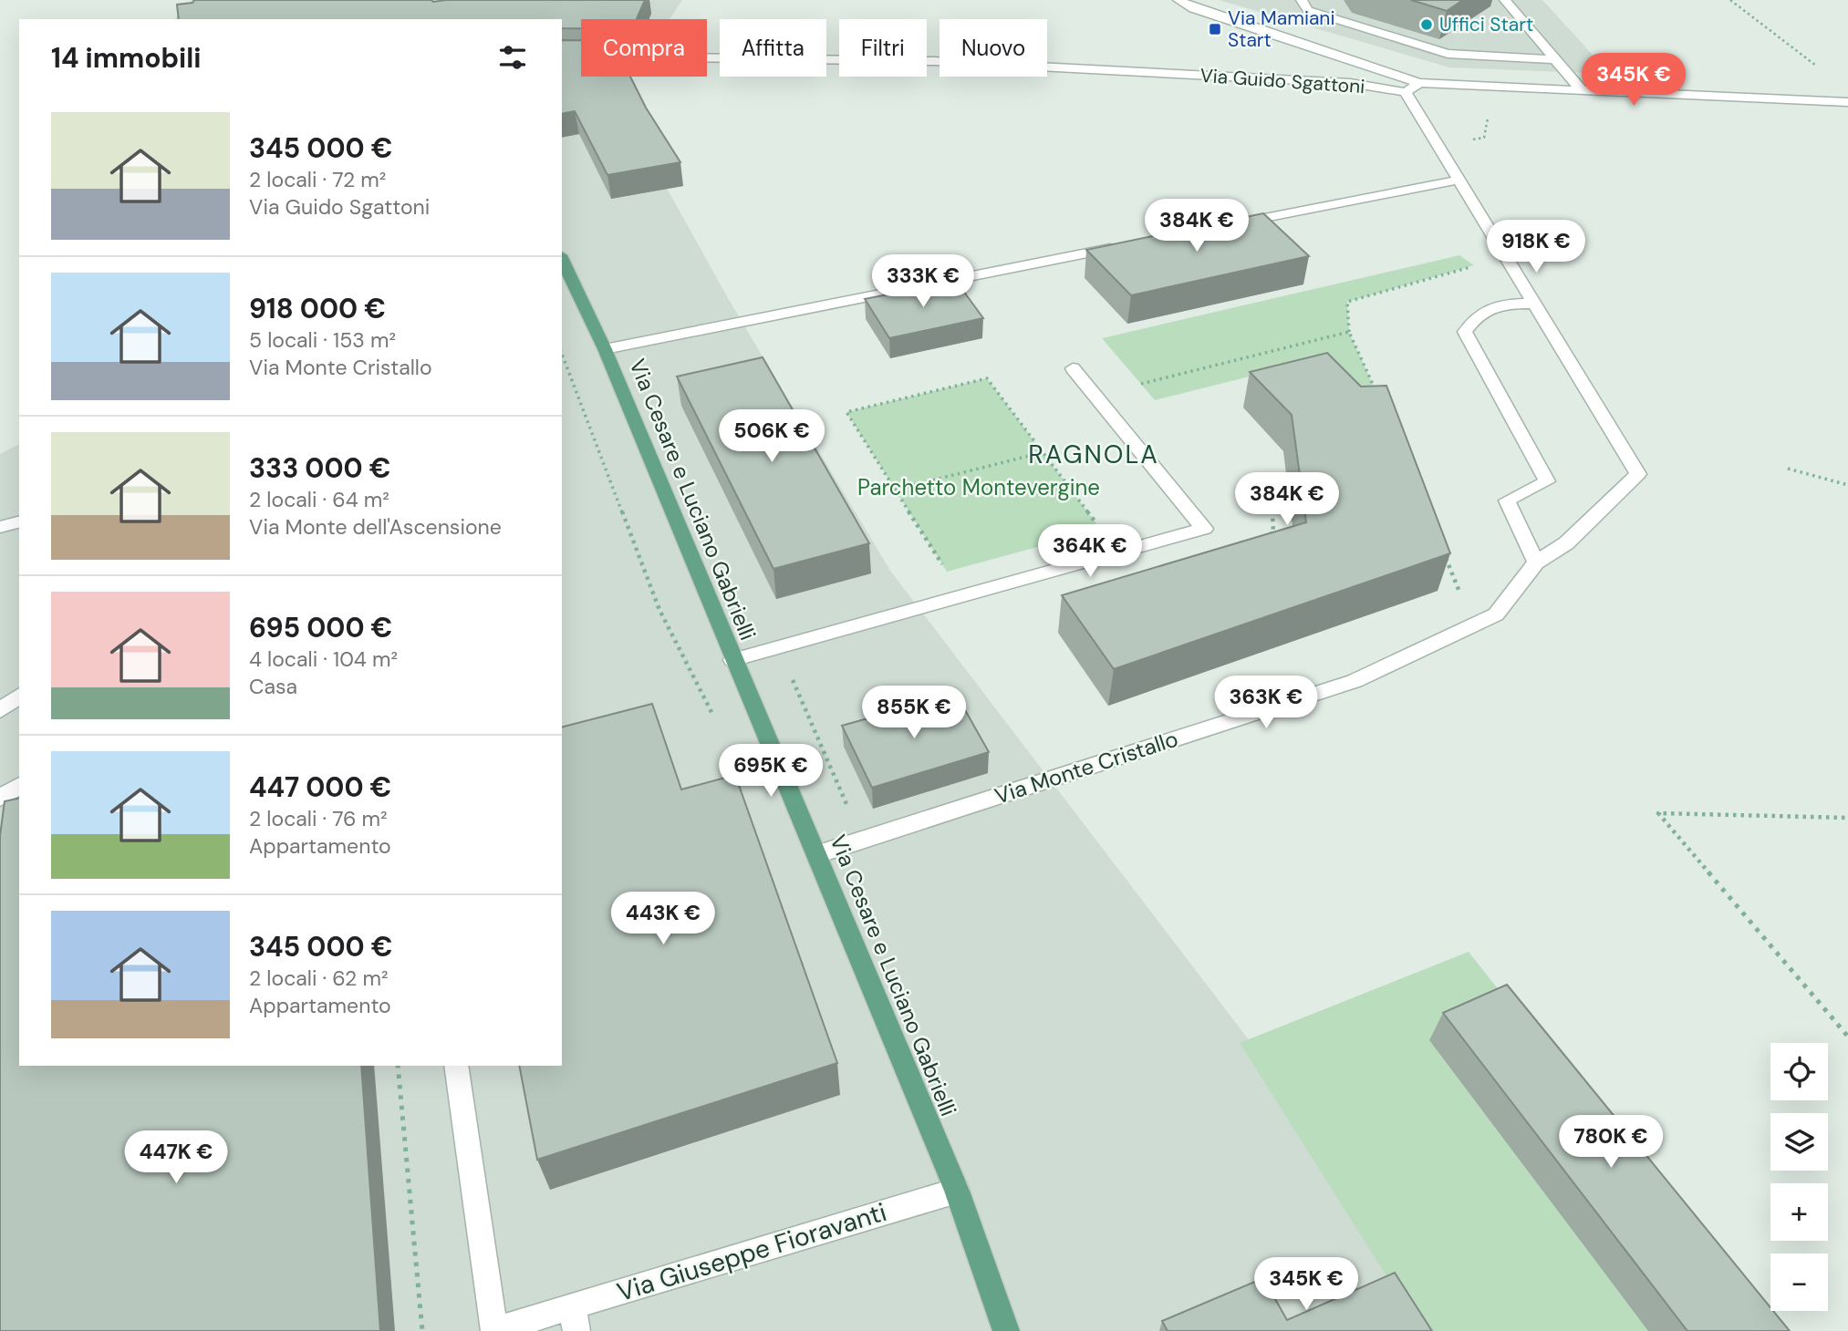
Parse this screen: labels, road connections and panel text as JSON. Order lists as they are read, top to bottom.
{
  "streets": {
    "main road": ["Via Cesare e Luciano Gabrielli"],
    "street": ["Via Guido Sgattoni", "Via Monte Cristallo", "Via Giuseppe Fioravanti"]
  },
  "crossings": [
    ["Via Guido Sgattoni", "Via Monte Cristallo"],
    ["Via Cesare e Luciano Gabrielli", "Via Monte Cristallo"],
    ["Via Cesare e Luciano Gabrielli", "Via Giuseppe Fioravanti"]
  ],
  "districts": ["RAGNOLA"],
  "parks": ["Parchetto Montevergine"],
  "places": {
    "other": ["Uffici Start"],
    "transit": ["Via Mamiani Start"]
  },
  "page": {
    "chip": [
      "Compra",
      "Affitta",
      "Filtri",
      "Nuovo"
    ],
    "heading": "14 immobili",
    "price": [
      "345K €",
      "384K €",
      "918K €",
      "333K €",
      "506K €",
      "384K €",
      "364K €",
      "363K €",
      "855K €",
      "695K €",
      "443K €",
      "780K €",
      "447K €",
      "345K €"
    ],
    "list": [
      {
        "name": "345 000 €",
        "note": "2 locali · 72 m² · Via Guido Sgattoni"
      },
      {
        "name": "918 000 €",
        "note": "5 locali · 153 m² · Via Monte Cristallo"
      },
      {
        "name": "333 000 €",
        "note": "2 locali · 64 m² · Via Monte dell'Ascensione"
      },
      {
        "name": "695 000 €",
        "note": "4 locali · 104 m² · Casa"
      },
      {
        "name": "447 000 €",
        "note": "2 locali · 76 m² · Appartamento"
      },
      {
        "name": "345 000 €",
        "note": "2 locali · 62 m² · Appartamento"
      }
    ],
    "map_buttons": ["+", "−"]
  }
}
